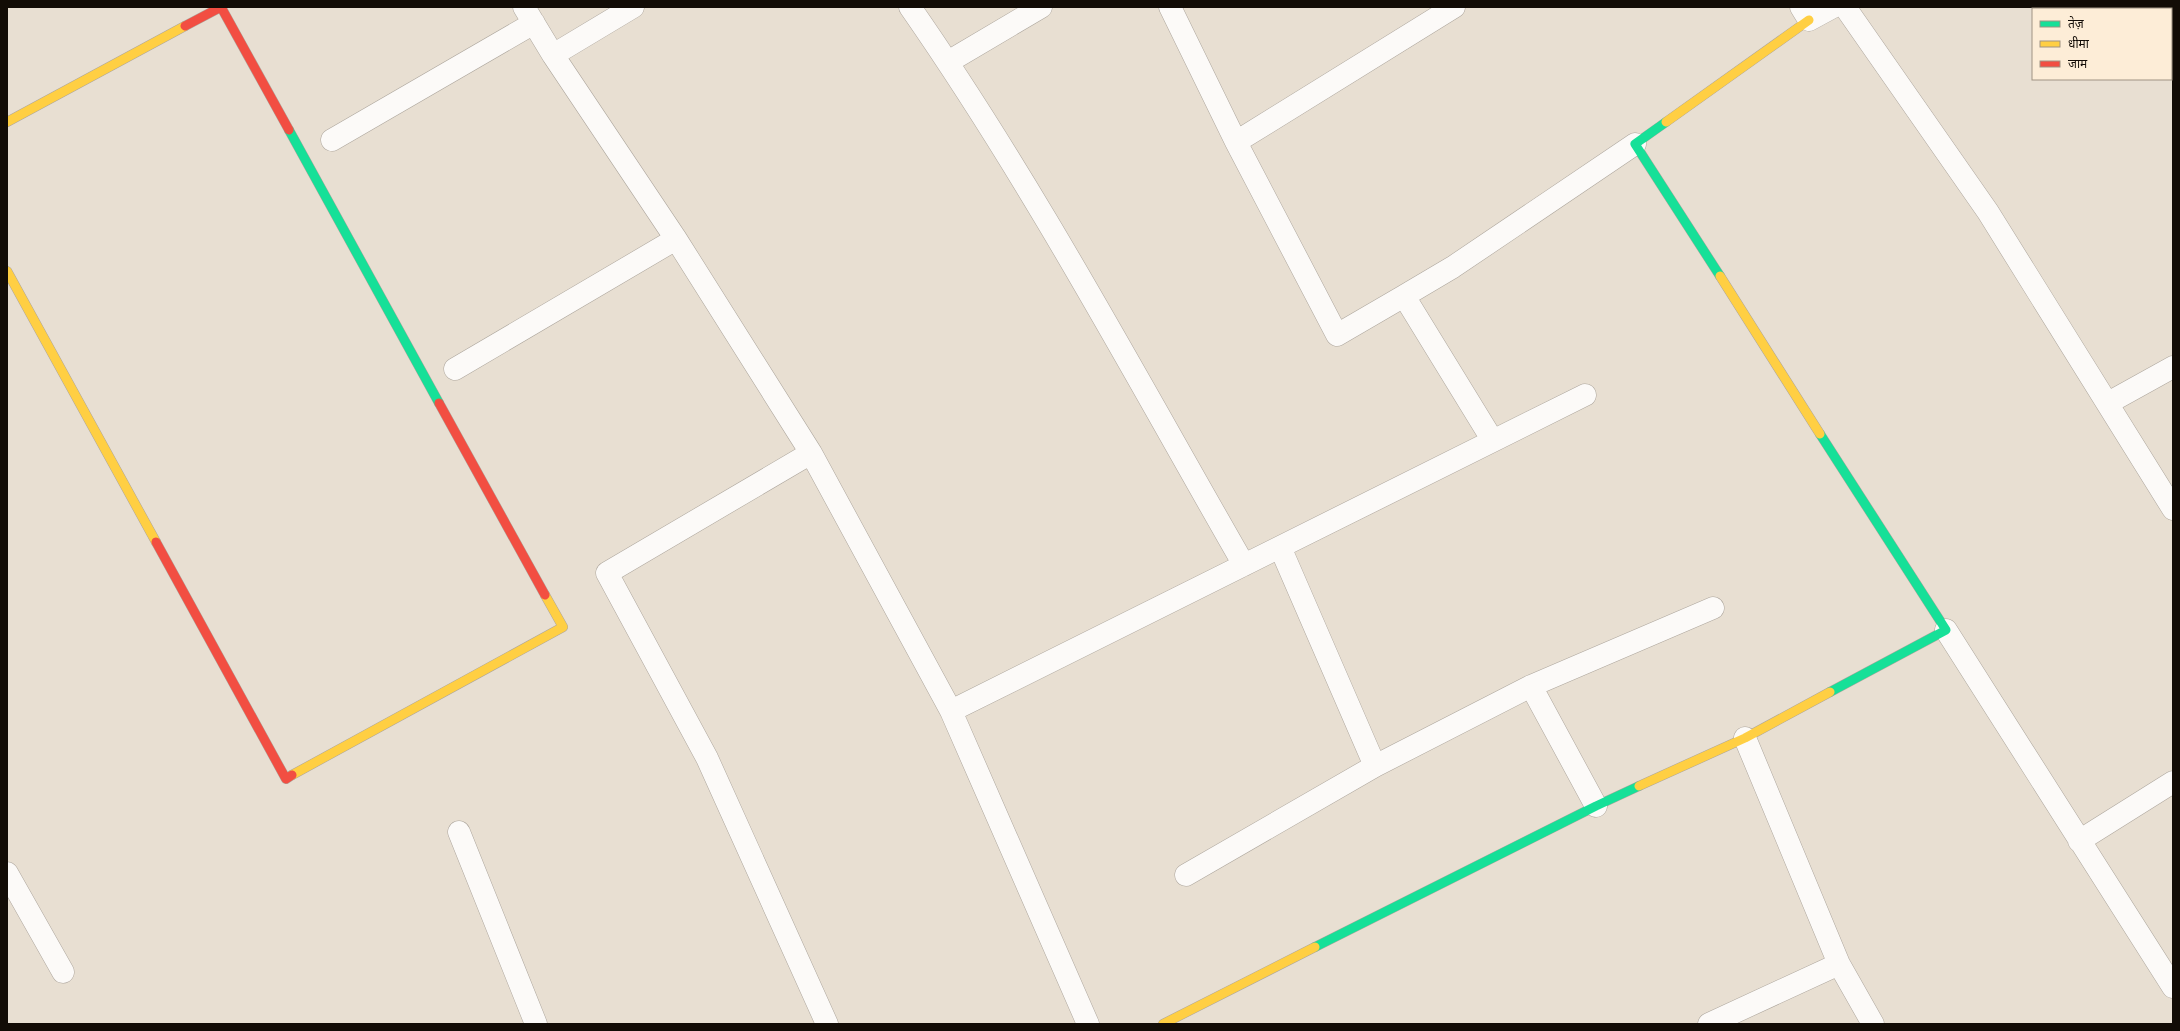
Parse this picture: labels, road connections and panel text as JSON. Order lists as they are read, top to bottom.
{
  "legend": ["तेज़", "धीमा", "जाम"]
}
